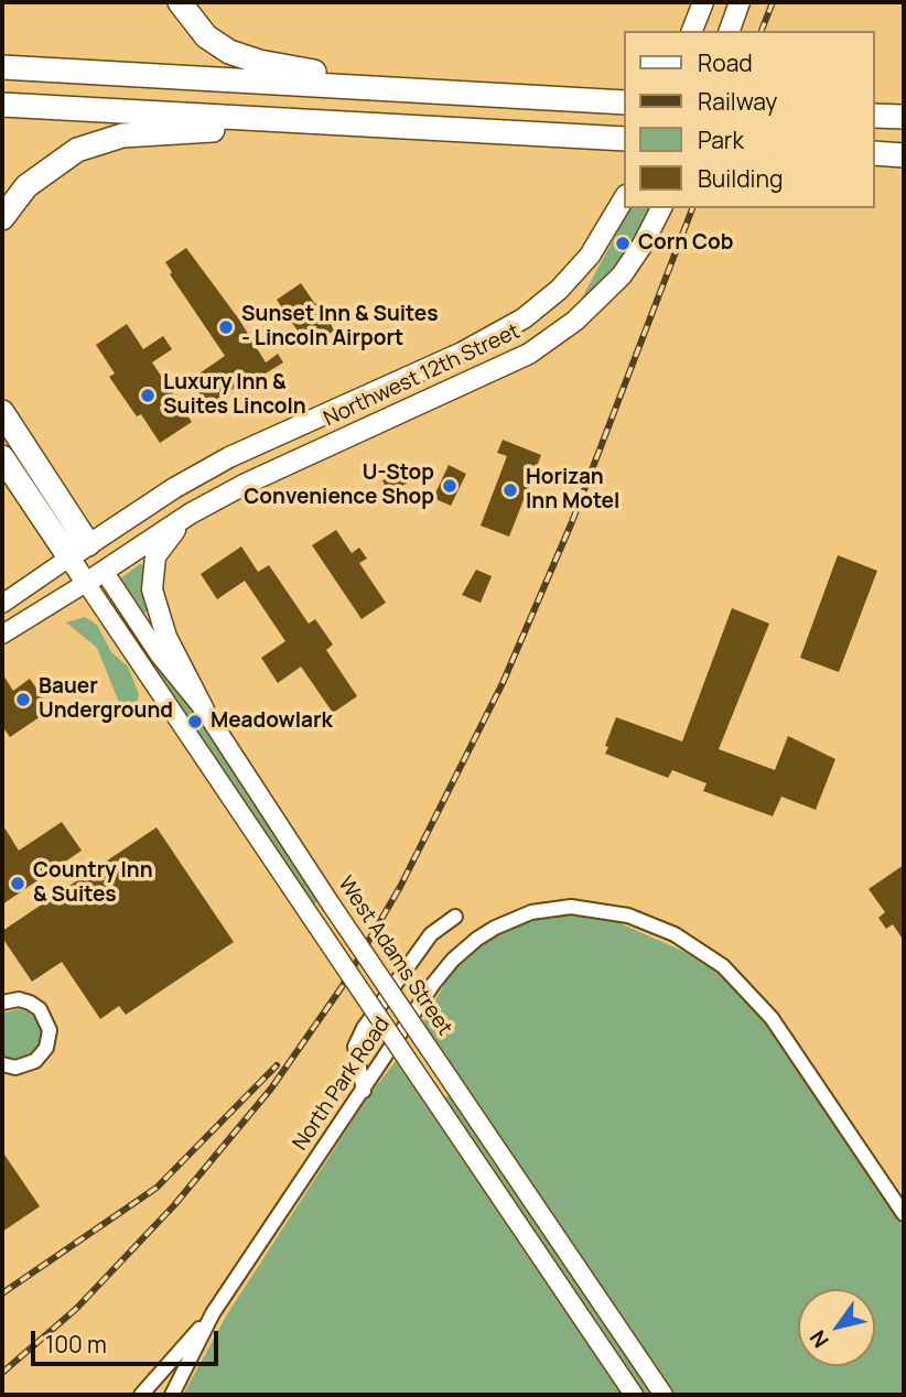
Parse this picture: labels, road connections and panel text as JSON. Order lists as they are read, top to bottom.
{
  "streets": {
    "main road": ["Northwest 12th Street", "West Adams Street"],
    "street": ["North Park Road"]
  },
  "crossings": [
    ["Northwest 12th Street", "West Adams Street"]
  ],
  "places": [
    "Corn Cob",
    "Sunset Inn & Suites - Lincoln Airport",
    "Luxury Inn & Suites Lincoln",
    "U-Stop Convenience Shop",
    "Horizan Inn Motel",
    "Bauer Underground",
    "Meadowlark",
    "Country Inn & Suites"
  ],
  "legend": [
    "Road",
    "Railway",
    "Park",
    "Building"
  ],
  "scale_bar": "100 m",
  "north": "bottom left"
}
